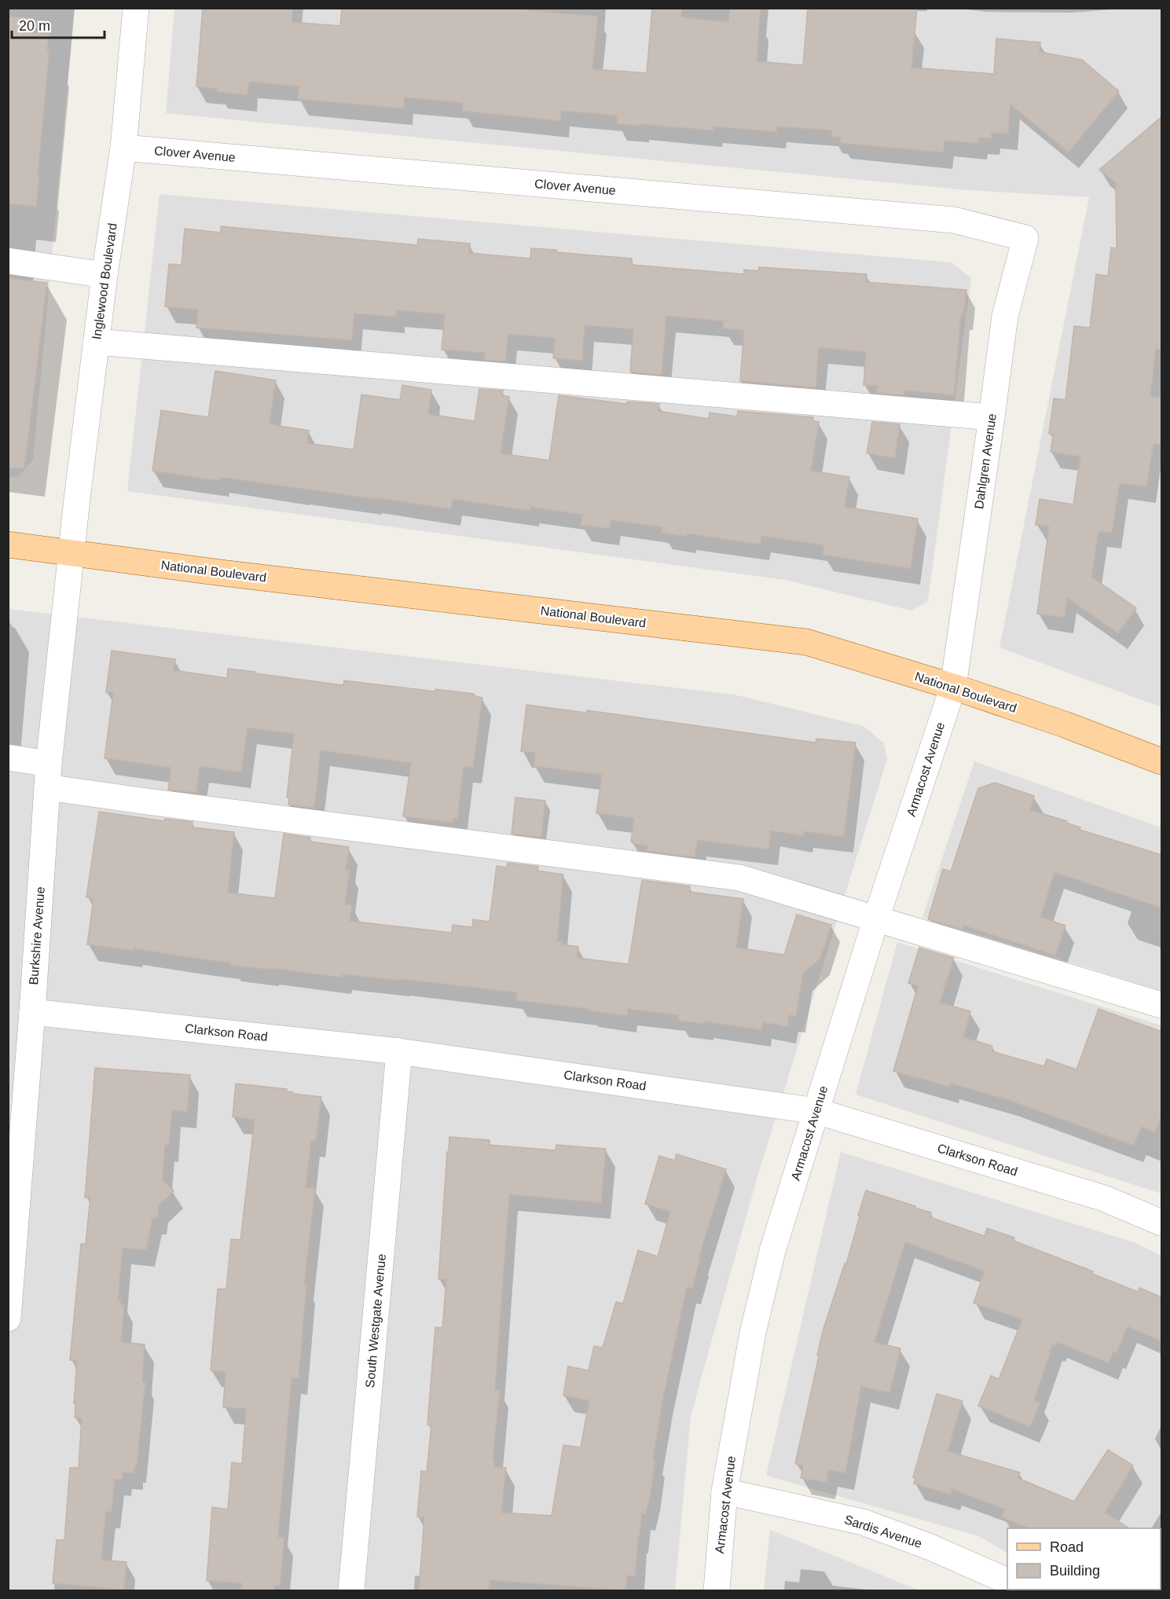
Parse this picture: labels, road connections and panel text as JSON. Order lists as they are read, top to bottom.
{
  "streets": {
    "main road": ["National Boulevard"],
    "street": [
      "Clover Avenue",
      "Inglewood Boulevard",
      "Dahlgren Avenue",
      "Armacost Avenue",
      "Burkshire Avenue",
      "Clarkson Road",
      "South Westgate Avenue",
      "Sardis Avenue"
    ]
  },
  "crossings": [
    ["Clover Avenue", "Inglewood Boulevard"],
    ["Clover Avenue", "Dahlgren Avenue"],
    ["Inglewood Boulevard", "National Boulevard"],
    ["Inglewood Boulevard", "Burkshire Avenue"],
    ["Dahlgren Avenue", "National Boulevard"],
    ["Dahlgren Avenue", "Armacost Avenue"],
    ["National Boulevard", "Armacost Avenue"],
    ["National Boulevard", "Burkshire Avenue"],
    ["Armacost Avenue", "Clarkson Road"],
    ["Armacost Avenue", "Sardis Avenue"],
    ["Burkshire Avenue", "Clarkson Road"],
    ["Clarkson Road", "South Westgate Avenue"]
  ],
  "legend": ["Road", "Building"],
  "scale_bar": "20 m"
}
